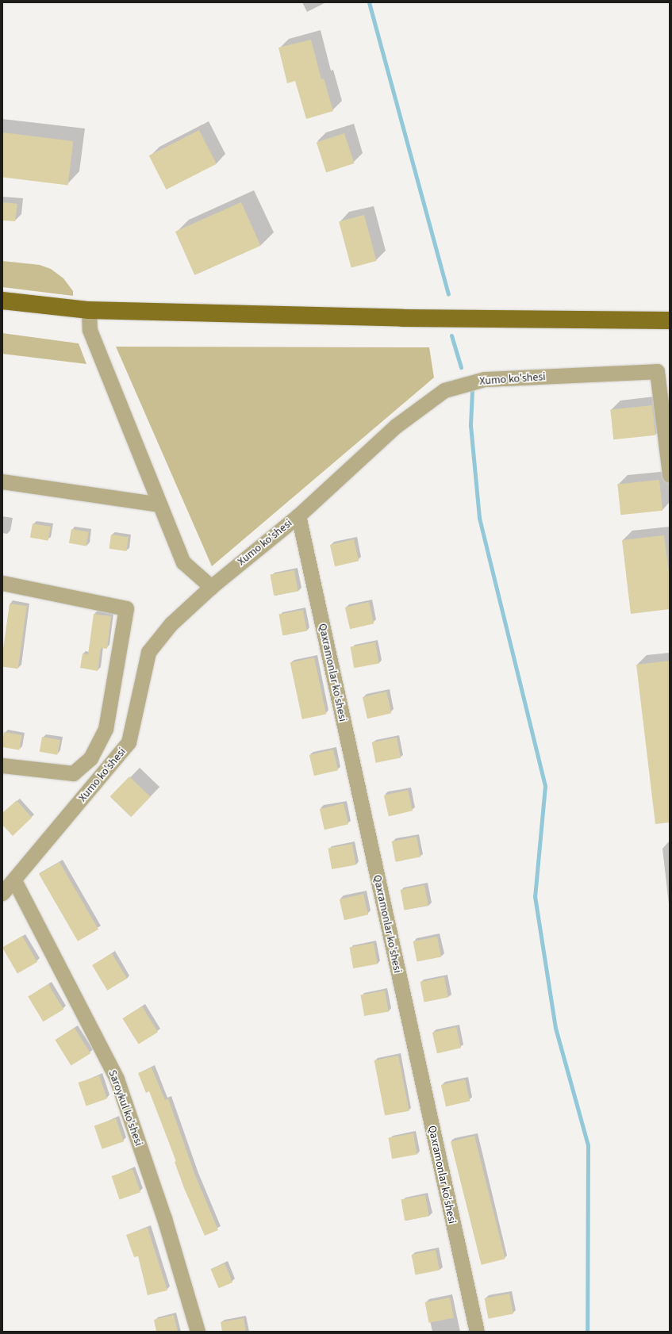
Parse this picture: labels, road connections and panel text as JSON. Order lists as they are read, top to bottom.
{
  "streets": {
    "street": ["Xumo ko'shesi", "Qaxramonlar ko'shesi", "Saroykul ko'shesi"]
  },
  "crossings": [
    ["Xumo ko'shesi", "Qaxramonlar ko'shesi"],
    ["Xumo ko'shesi", "Saroykul ko'shesi"]
  ]
}
